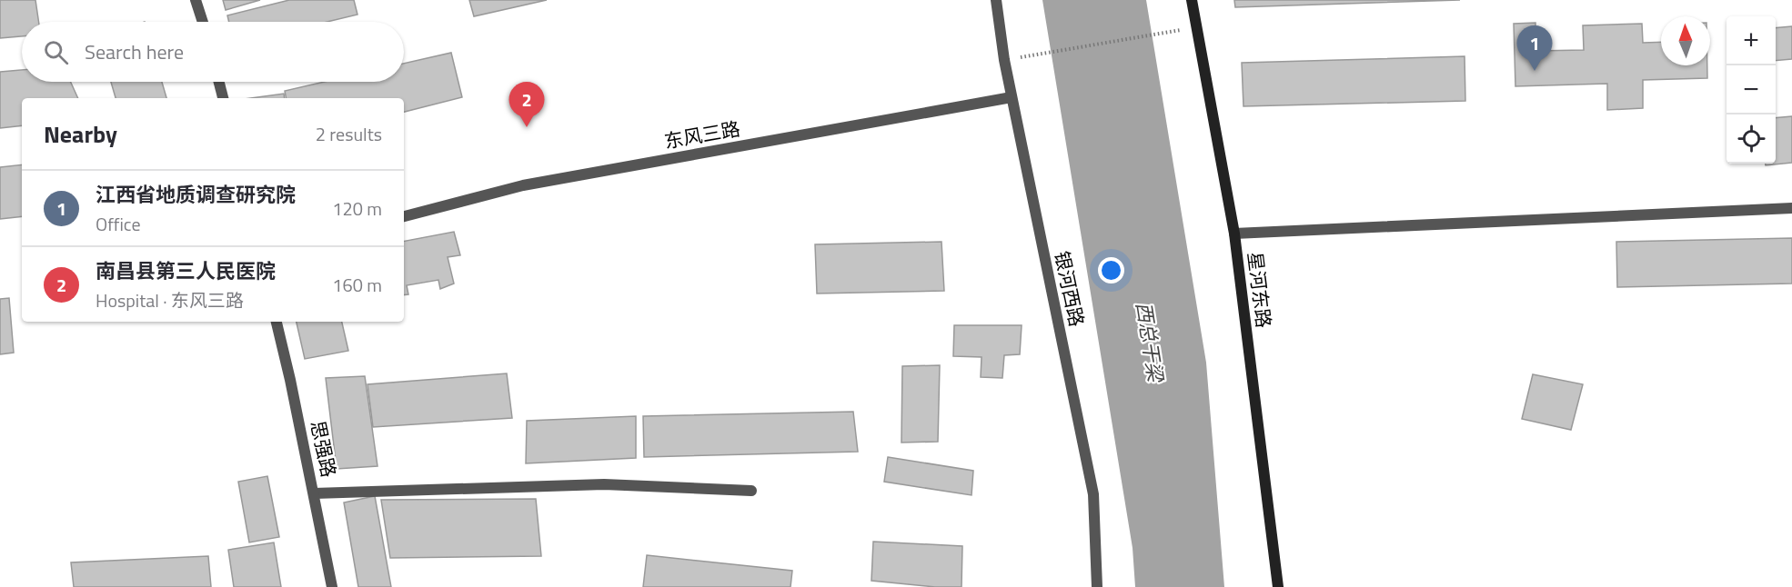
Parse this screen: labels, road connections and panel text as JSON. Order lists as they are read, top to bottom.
{
  "streets": {
    "main road": ["星河东路"],
    "street": ["东风三路", "银河西路", "思强路"]
  },
  "crossings": [
    ["东风三路", "银河西路"]
  ],
  "water": ["西总干梁"],
  "north": "top",
  "page": {
    "map_buttons": ["+", "−"],
    "search": "Search here",
    "pins": ["1", "2"],
    "heading": ["Nearby", "2 results"],
    "list": [
      {
        "mark": "1",
        "name": "江西省地质调查研究院",
        "note": "Office",
        "value": "120 m"
      },
      {
        "mark": "2",
        "name": "南昌县第三人民医院",
        "note": "Hospital · 东风三路",
        "value": "160 m"
      }
    ]
  }
}
